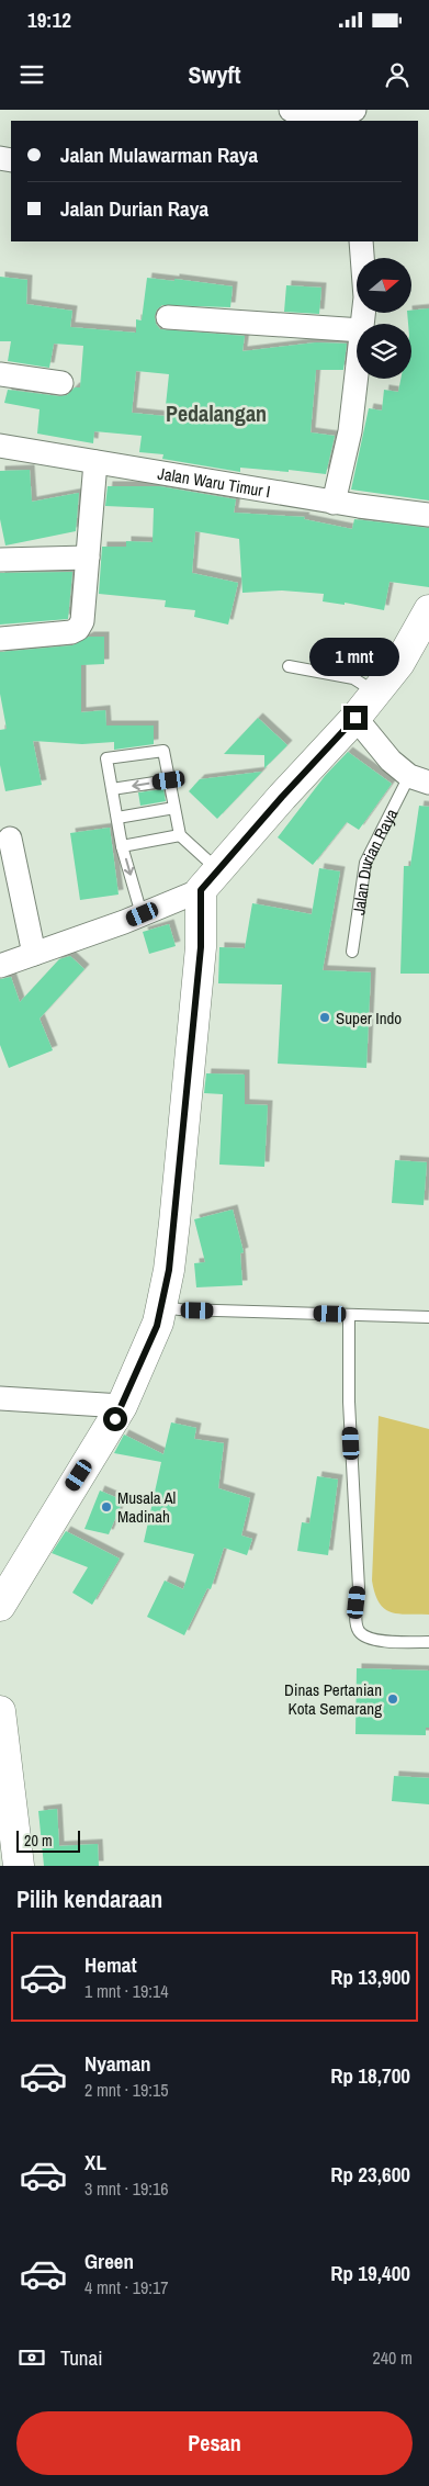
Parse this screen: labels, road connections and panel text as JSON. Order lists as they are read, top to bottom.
{
  "streets": {
    "street": ["Jalan Waru Timur I", "Jalan Durian Raya"]
  },
  "districts": ["Pedalangan"],
  "places": ["Super Indo", "Musala Al Madinah", "Dinas Pertanian Kota Semarang"],
  "scale_bar": "20 m",
  "north": "right",
  "page": {
    "status": "19:12",
    "header": "Swyft",
    "banner": ["Jalan Mulawarman Raya", "Jalan Durian Raya"],
    "bubble": "1 mnt",
    "scale": "20 m",
    "heading": "Pilih kendaraan",
    "list": [
      {
        "name": "Hemat",
        "note": "1 mnt · 19:14",
        "value": "Rp 13,900"
      },
      {
        "name": "Nyaman",
        "note": "2 mnt · 19:15",
        "value": "Rp 18,700"
      },
      {
        "name": "XL",
        "note": "3 mnt · 19:16",
        "value": "Rp 23,600"
      },
      {
        "name": "Green",
        "note": "4 mnt · 19:17",
        "value": "Rp 19,400"
      }
    ],
    "pay": ["Tunai", "240 m"],
    "buttons": "Pesan"
  }
}
